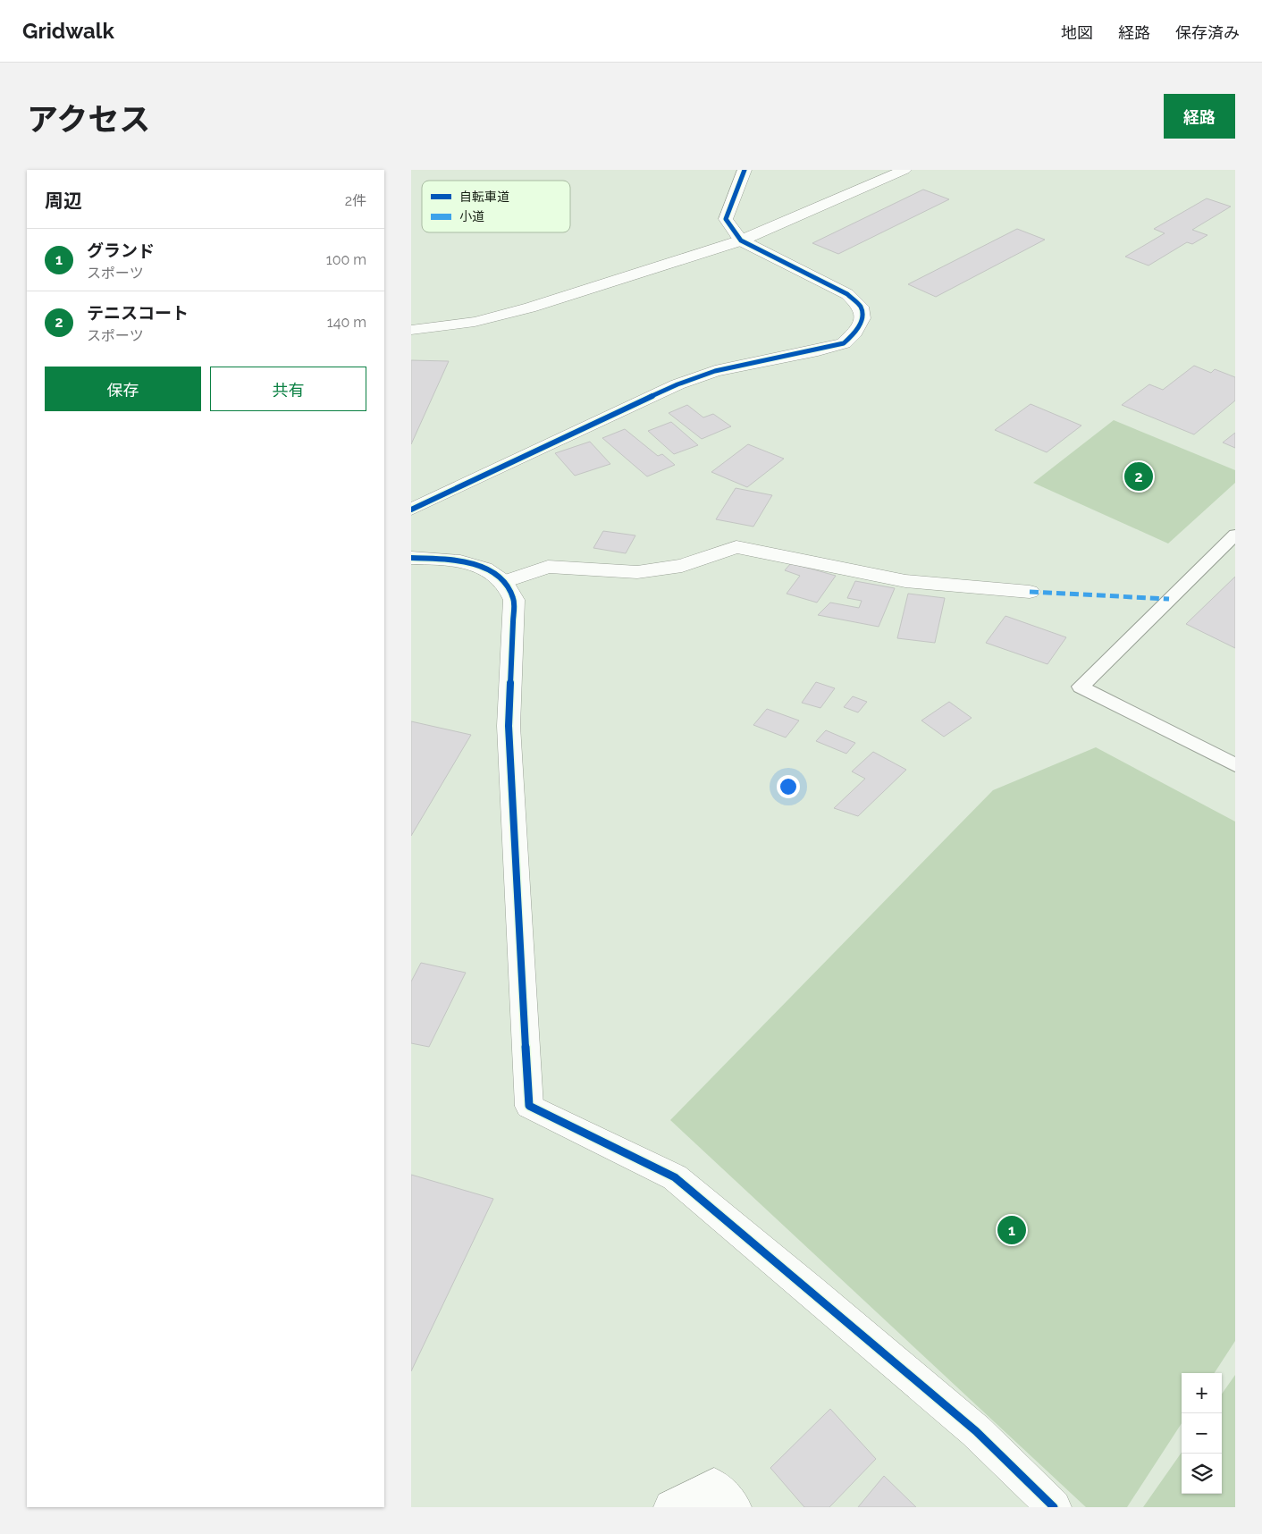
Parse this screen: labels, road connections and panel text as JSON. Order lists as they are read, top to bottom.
{
  "legend": ["自転車道", "小道"],
  "page": {
    "header": "Gridwalk",
    "nav": ["地図", "経路", "保存済み"],
    "title": "アクセス",
    "buttons": [
      "経路",
      ["保存", "共有"]
    ],
    "heading": ["周辺", "2件"],
    "list": [
      {
        "mark": "1",
        "name": "グランド",
        "note": "スポーツ",
        "value": "100 m"
      },
      {
        "mark": "2",
        "name": "テニスコート",
        "note": "スポーツ",
        "value": "140 m"
      }
    ],
    "pins": ["2", "1"],
    "map_buttons": ["+", "−"]
  }
}
